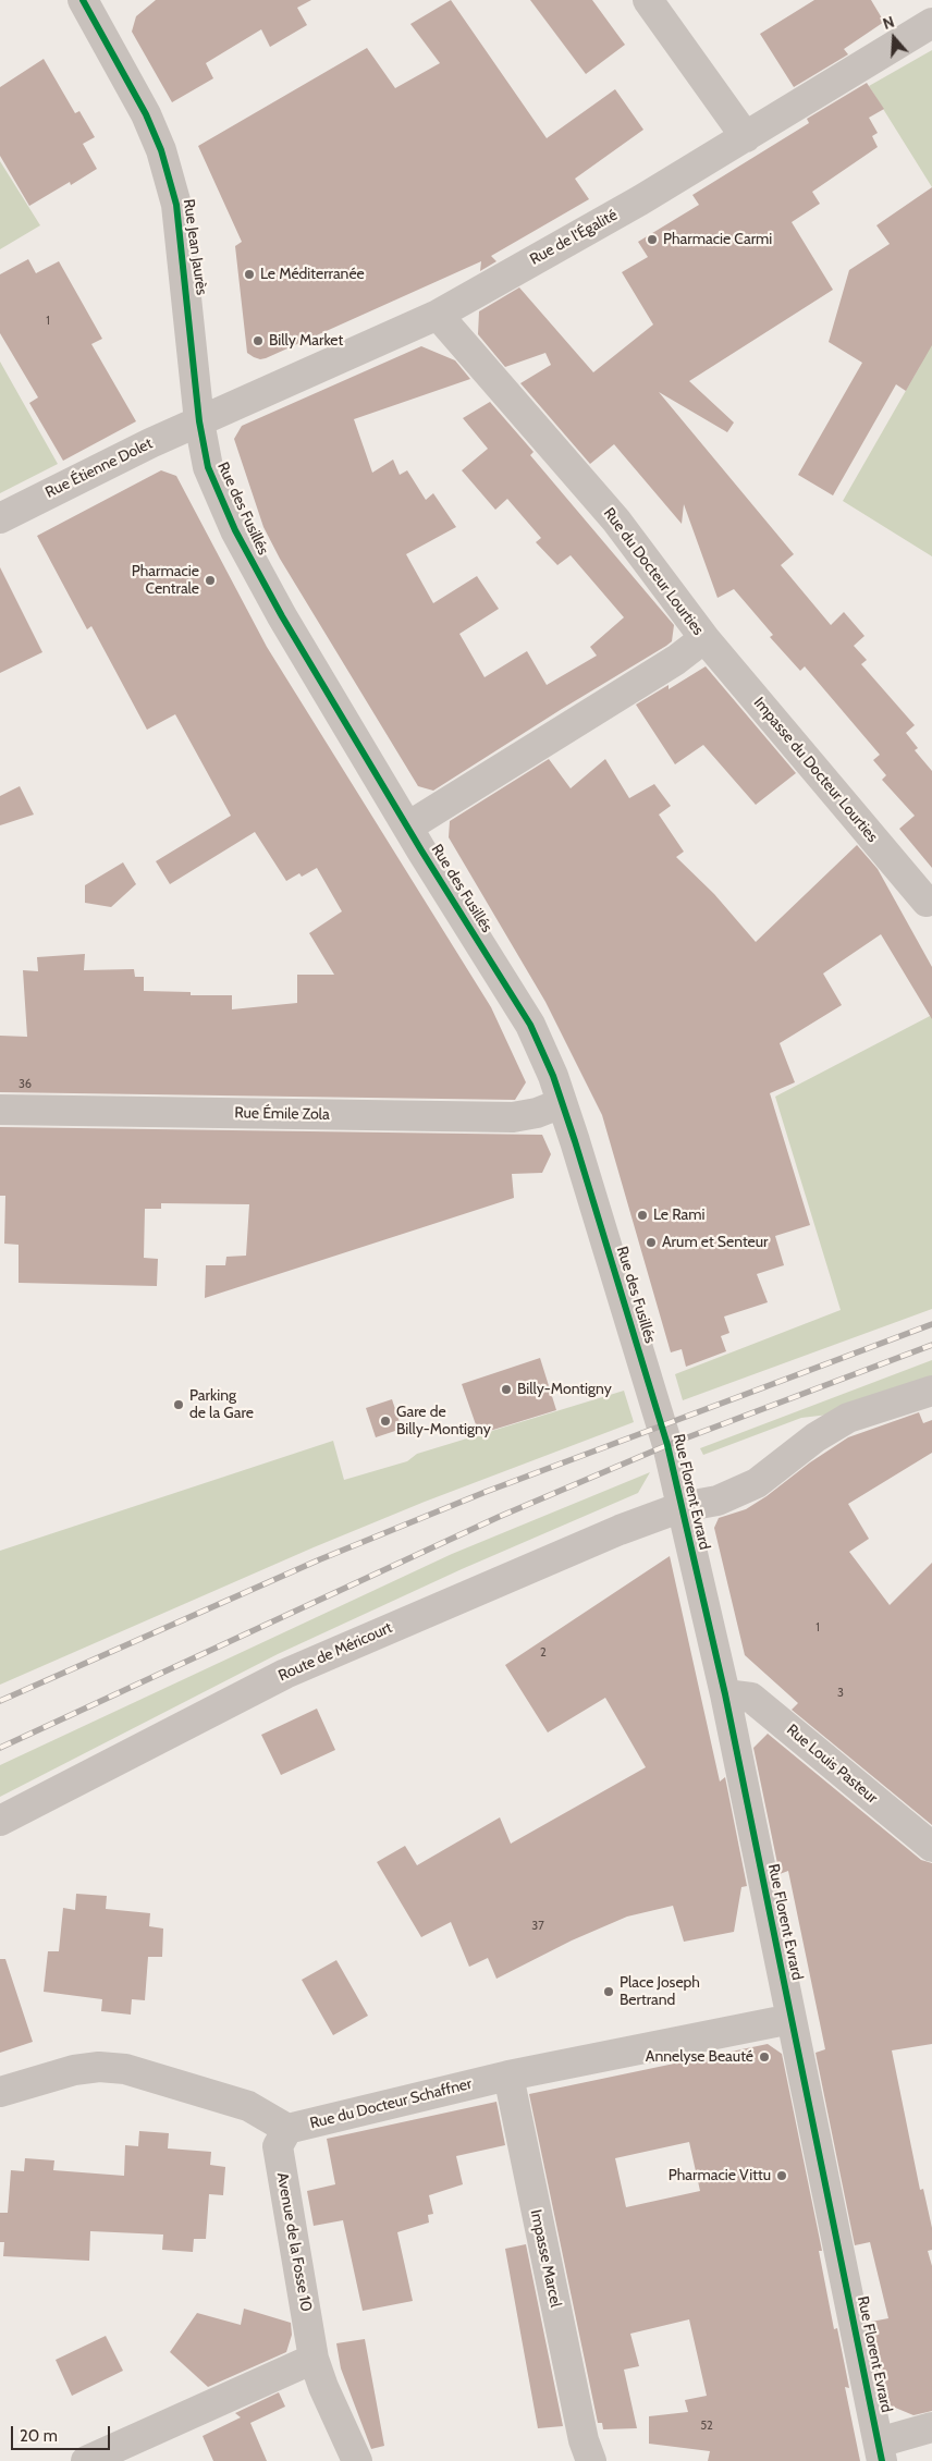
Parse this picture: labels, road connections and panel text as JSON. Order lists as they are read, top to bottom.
{
  "streets": {
    "street": [
      "Rue de l'Égalité",
      "Rue Jean Jaurès",
      "Rue Étienne Dolet",
      "Rue des Fusillés",
      "Rue du Docteur Lourties",
      "Impasse du Docteur Lourties",
      "Rue Émile Zola",
      "Rue Florent Evrard",
      "Route de Méricourt",
      "Rue Louis Pasteur",
      "Rue du Docteur Schaffner",
      "Avenue de la Fosse 10",
      "Impasse Marcel"
    ]
  },
  "crossings": [
    ["Rue de l'Égalité", "Rue Jean Jaurès"],
    ["Rue de l'Égalité", "Rue Étienne Dolet"],
    ["Rue de l'Égalité", "Rue des Fusillés"],
    ["Rue de l'Égalité", "Rue du Docteur Lourties"],
    ["Rue Jean Jaurès", "Rue Étienne Dolet"],
    ["Rue Jean Jaurès", "Rue des Fusillés"],
    ["Rue Étienne Dolet", "Rue des Fusillés"],
    ["Rue des Fusillés", "Rue du Docteur Lourties"],
    ["Rue des Fusillés", "Rue Émile Zola"],
    ["Rue des Fusillés", "Rue Florent Evrard"],
    ["Rue du Docteur Lourties", "Impasse du Docteur Lourties"],
    ["Rue Florent Evrard", "Route de Méricourt"],
    ["Rue Florent Evrard", "Rue Louis Pasteur"],
    ["Rue Florent Evrard", "Rue du Docteur Schaffner"],
    ["Rue du Docteur Schaffner", "Avenue de la Fosse 10"],
    ["Rue du Docteur Schaffner", "Impasse Marcel"]
  ],
  "places": [
    "Pharmacie Carmi",
    "Le Méditerranée",
    "Billy Market",
    "Pharmacie Centrale",
    "Le Rami",
    "Arum et Senteur",
    "Billy-Montigny",
    "Parking de la Gare",
    "Gare de Billy-Montigny",
    "Place Joseph Bertrand",
    "Annelyse Beauté",
    "Pharmacie Vittu"
  ],
  "house_numbers": [
    "1",
    "36",
    "1",
    "2",
    "3",
    "37",
    "52"
  ],
  "scale_bar": "20 m",
  "north": "top"
}
